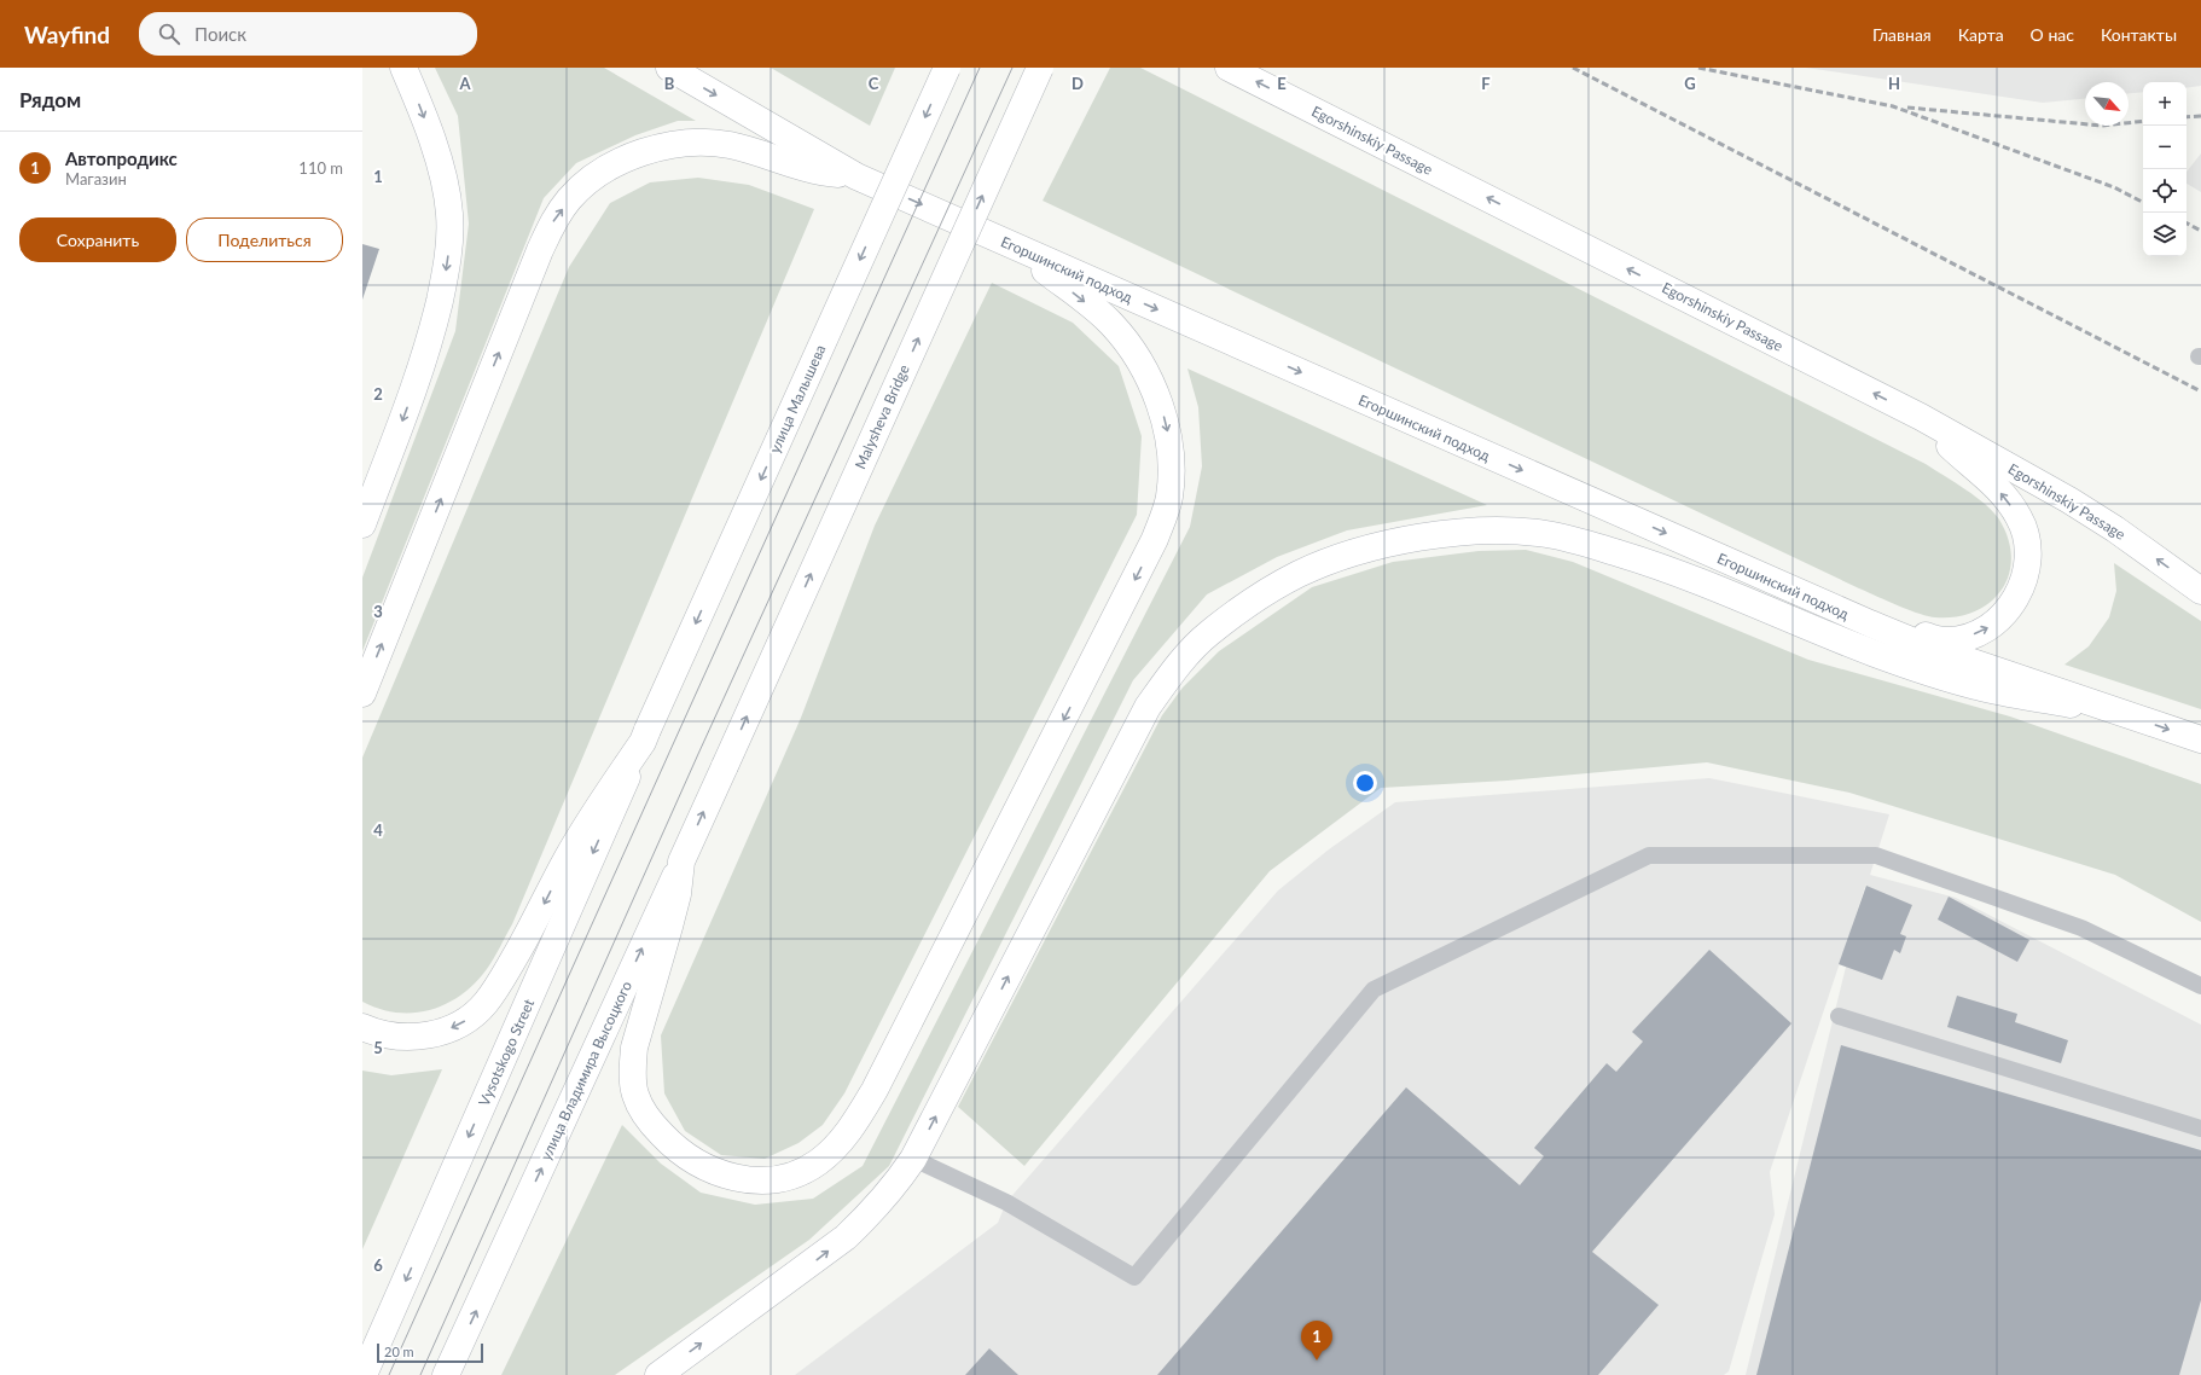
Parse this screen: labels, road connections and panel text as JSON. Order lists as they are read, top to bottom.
{
  "streets": {
    "main road": [
      "Egorshinskiy Passage",
      "Егоршинский подход",
      "улица Малышева",
      "Malysheva Bridge",
      "Vysotskogo Street",
      "улица Владимира Высоцкого"
    ]
  },
  "crossings": [
    ["улица Малышева", "Vysotskogo Street"],
    ["Malysheva Bridge", "улица Владимира Высоцкого"]
  ],
  "one_way": [
    "Egorshinskiy Passage",
    "Егоршинский подход",
    "улица Малышева",
    "Malysheva Bridge",
    "Vysotskogo Street",
    "улица Владимира Высоцкого"
  ],
  "scale_bar": "20 m",
  "north": "bottom right",
  "page": {
    "header": "Wayfind",
    "search": "Поиск",
    "nav": [
      "Главная",
      "Карта",
      "О нас",
      "Контакты"
    ],
    "heading": "Рядом",
    "map_buttons": ["+", "−"],
    "list": [
      {
        "mark": "1",
        "name": "Автопродикс",
        "note": "Магазин",
        "value": "110 m"
      }
    ],
    "buttons": ["Сохранить", "Поделиться"],
    "pins": "1",
    "scale": "20 m"
  },
  "grid": {
    "columns": [
      "A",
      "B",
      "C",
      "D",
      "E",
      "F",
      "G",
      "H"
    ],
    "rows": [
      "1",
      "2",
      "3",
      "4",
      "5",
      "6"
    ]
  }
}
